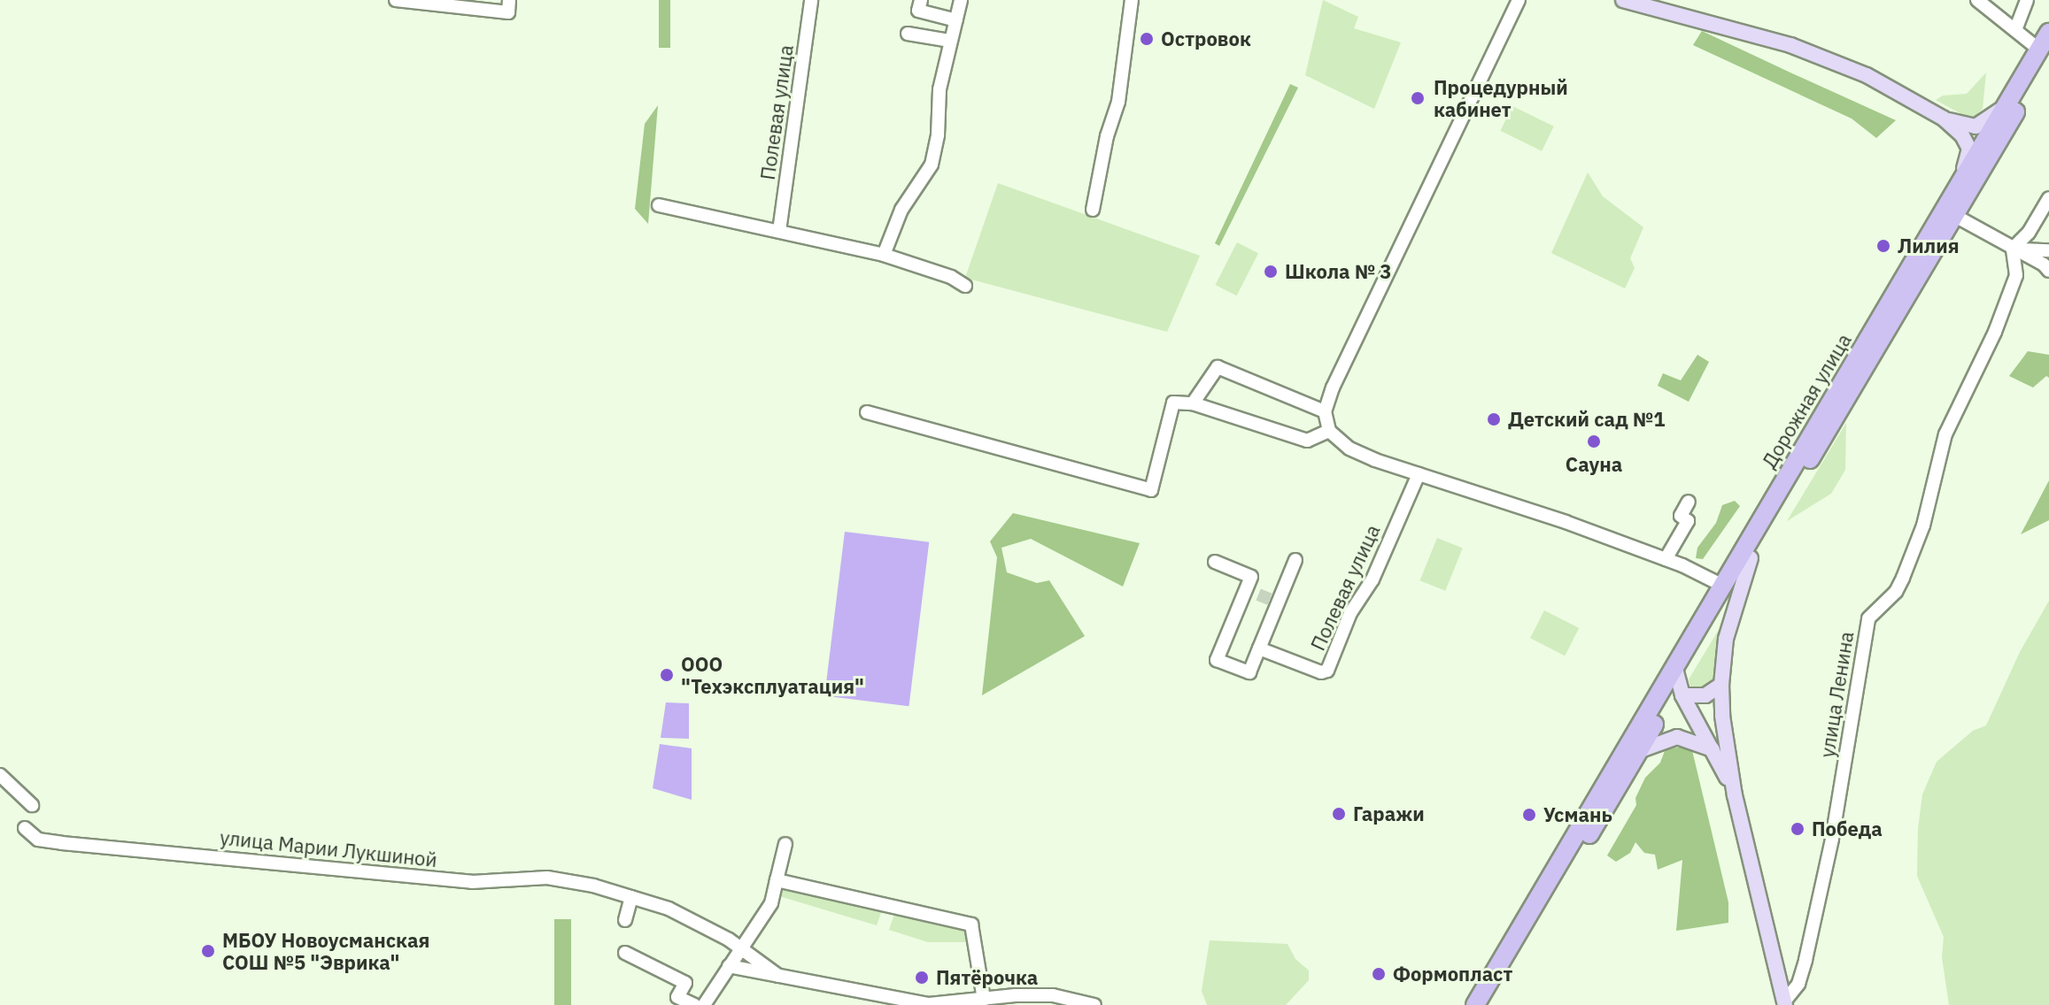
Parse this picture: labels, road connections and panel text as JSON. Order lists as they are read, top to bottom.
{
  "streets": {
    "highway": ["Дорожная улица"],
    "main road": ["улица Ленина"],
    "street": ["Полевая улица", "улица Марии Лукшиной"]
  },
  "places": [
    "Островок",
    "Процедурный кабинет",
    "Лилия",
    "Школа № 3",
    "Детский сад №1",
    "Сауна",
    "ООО \"Техэксплуатация\"",
    "Гаражи",
    "Усмань",
    "Победа",
    "МБОУ Новоусманская СОШ №5 \"Эврика\"",
    "Формопласт",
    "Пятёрочка"
  ]
}
